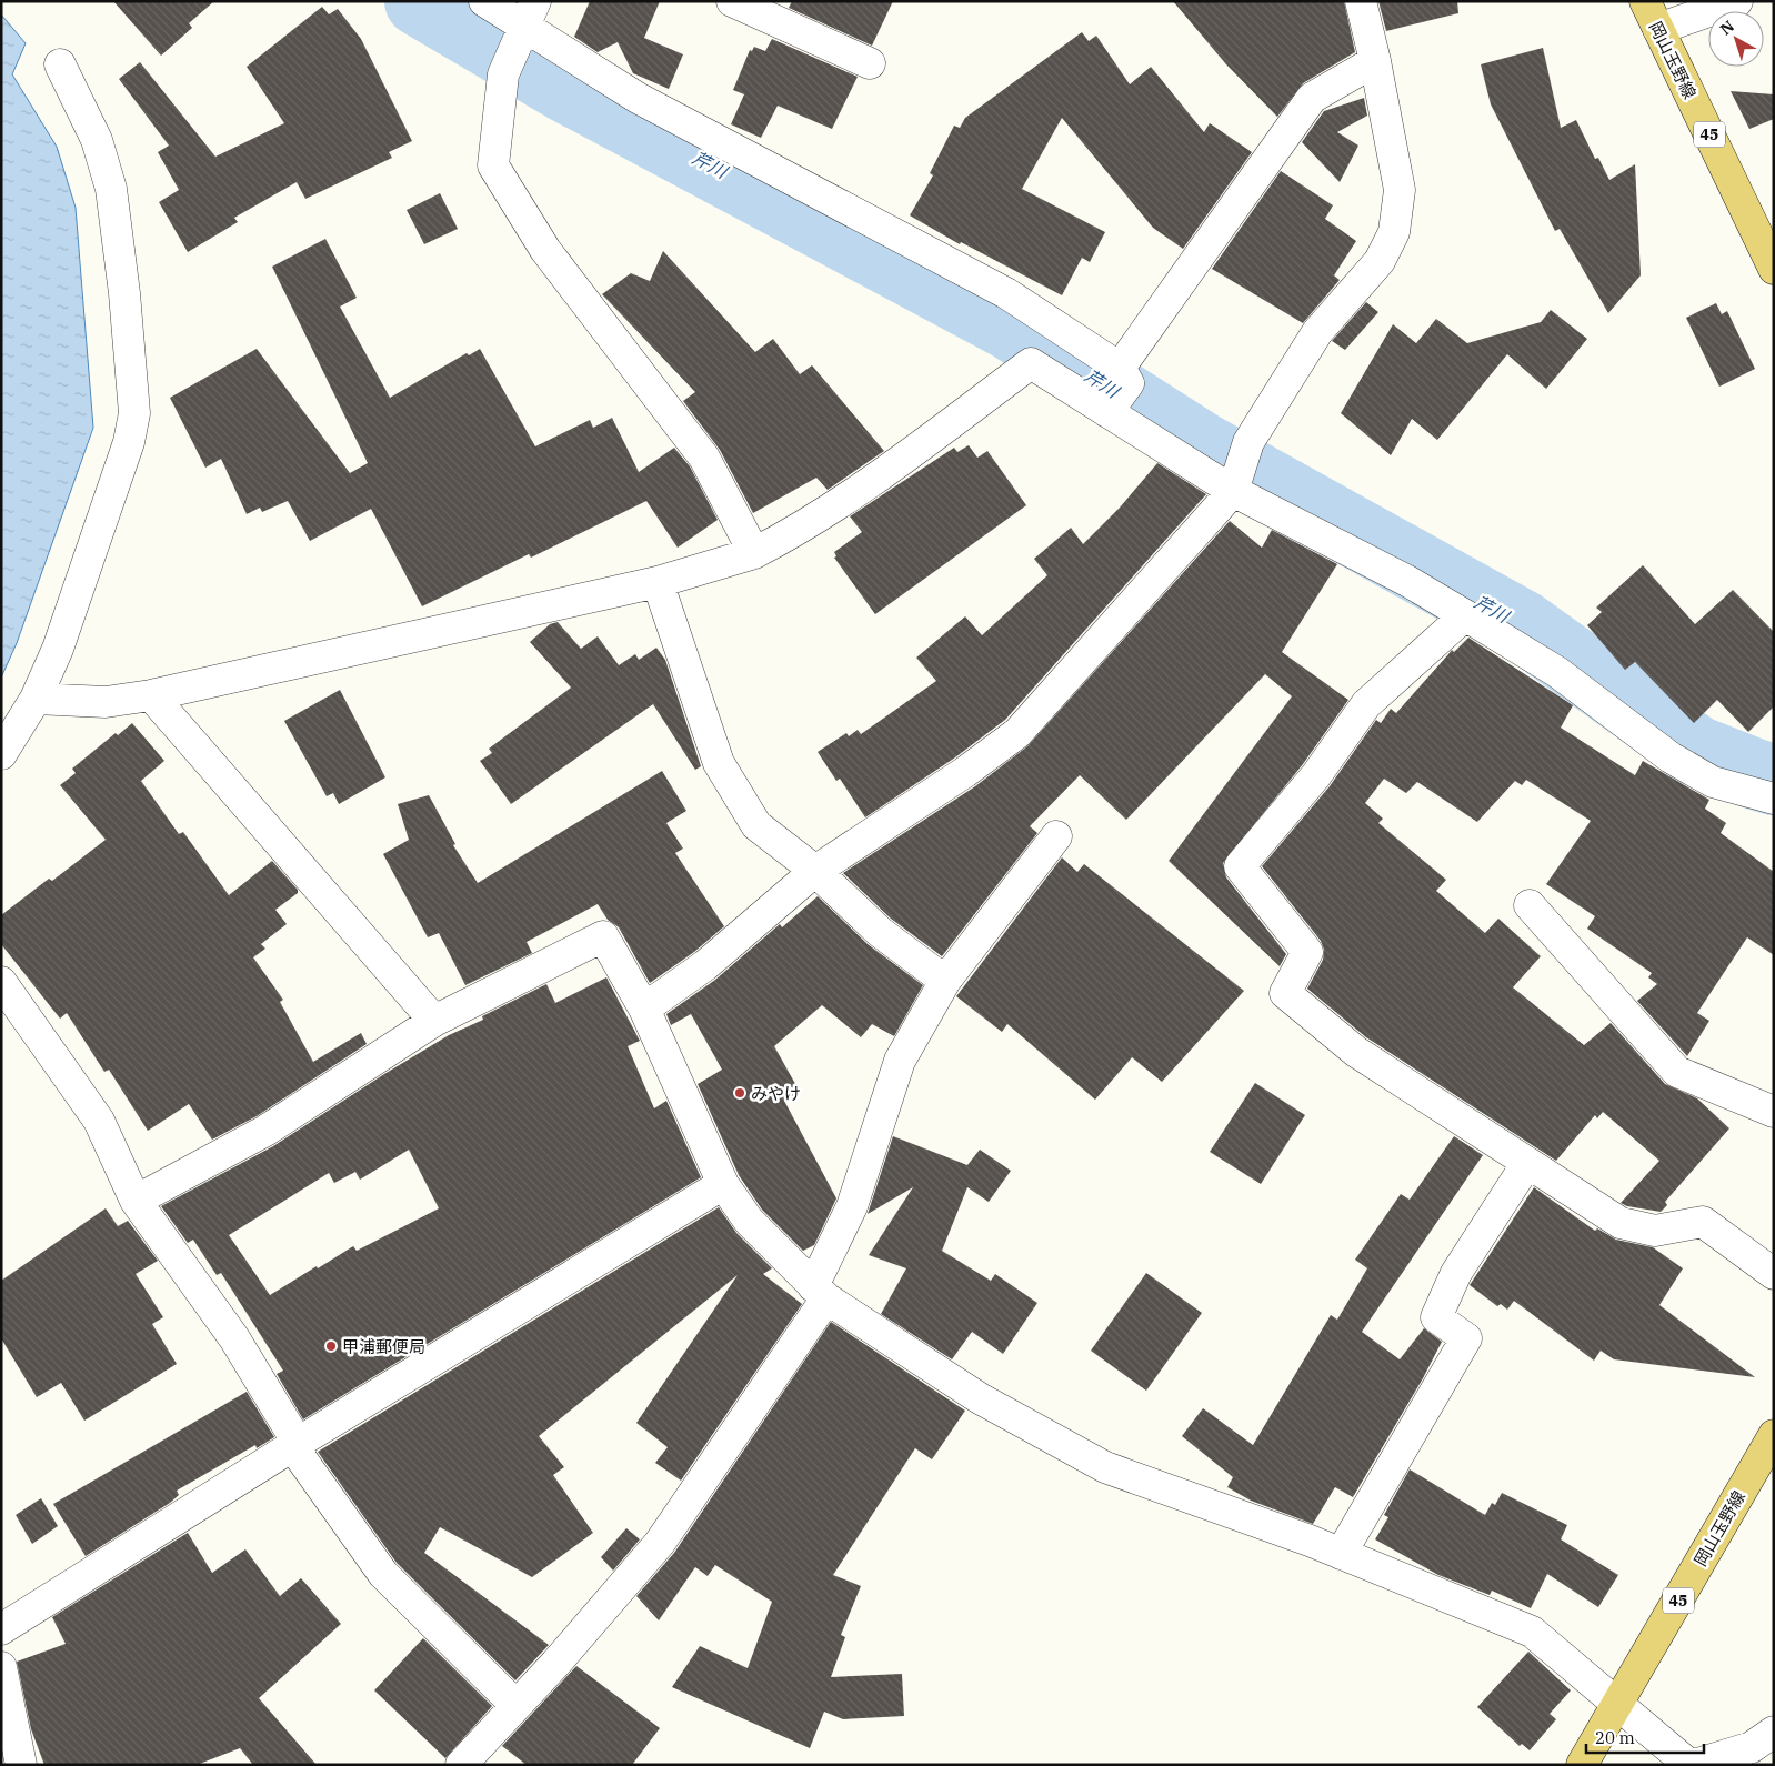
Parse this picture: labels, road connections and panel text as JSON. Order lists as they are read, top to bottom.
{
  "streets": {
    "main road": ["岡山玉野線", "45"]
  },
  "water": ["芹川"],
  "places": ["みやけ", "甲浦郵便局"],
  "scale_bar": "20 m",
  "north": "top left"
}
